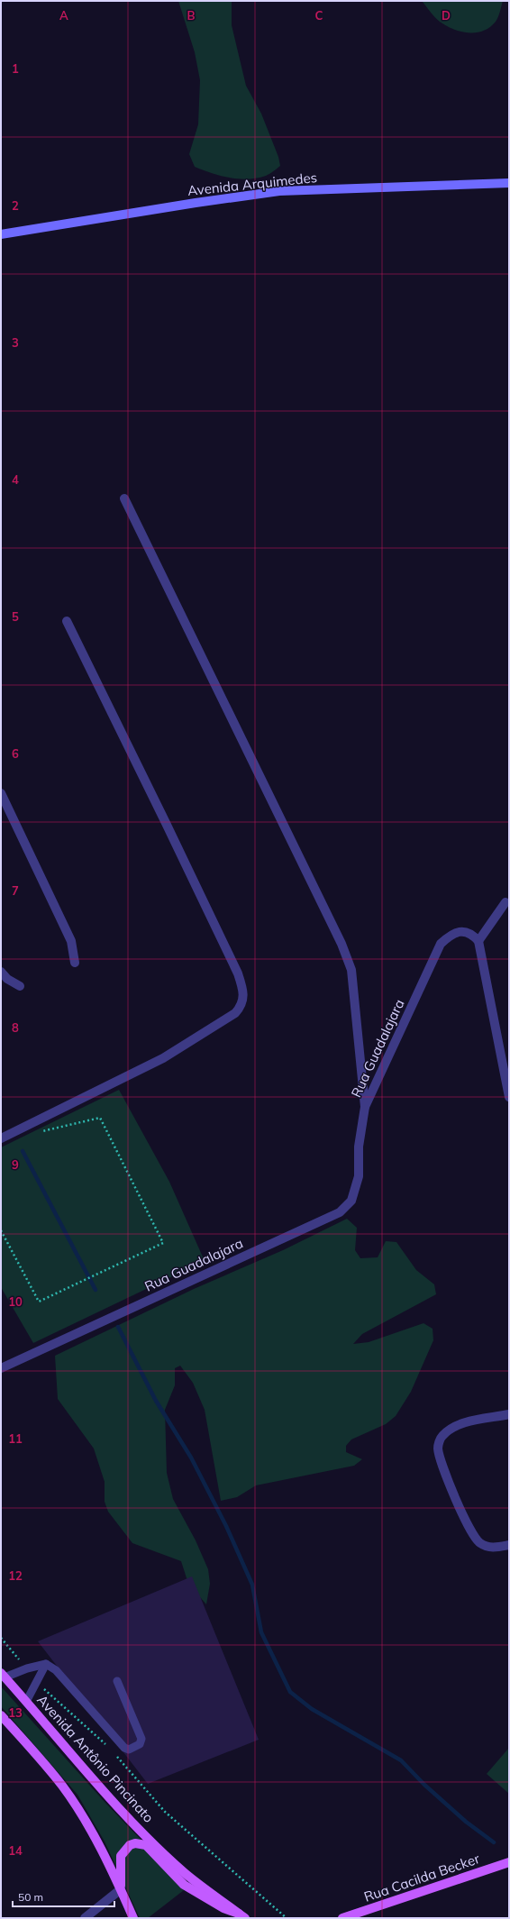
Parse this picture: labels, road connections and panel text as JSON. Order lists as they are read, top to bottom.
{
  "streets": {
    "main road": ["Avenida Arquimedes", "Avenida Antônio Pincinato", "Rua Cacilda Becker"],
    "street": ["Rua Guadalajara"]
  },
  "scale_bar": "50 m",
  "grid": {
    "columns": [
      "A",
      "B",
      "C",
      "D"
    ],
    "rows": [
      "1",
      "2",
      "3",
      "4",
      "5",
      "6",
      "7",
      "8",
      "9",
      "10",
      "11",
      "12",
      "13",
      "14"
    ]
  }
}
